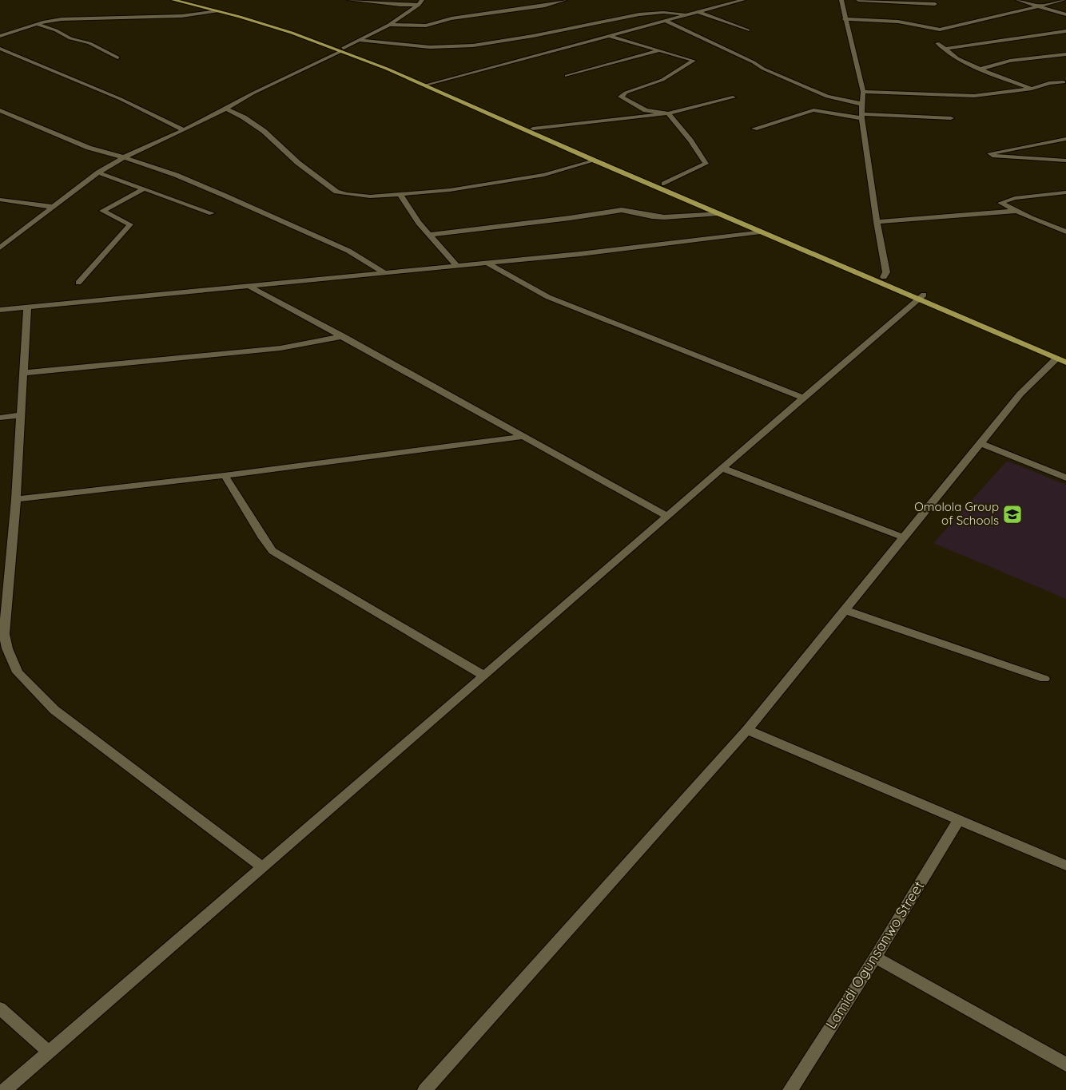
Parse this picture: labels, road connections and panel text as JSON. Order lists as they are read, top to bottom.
{
  "streets": {
    "street": ["Lamidi Ogunsanwo Street"]
  },
  "places": {
    "school or university": ["Omolola Group of Schools"]
  }
}
